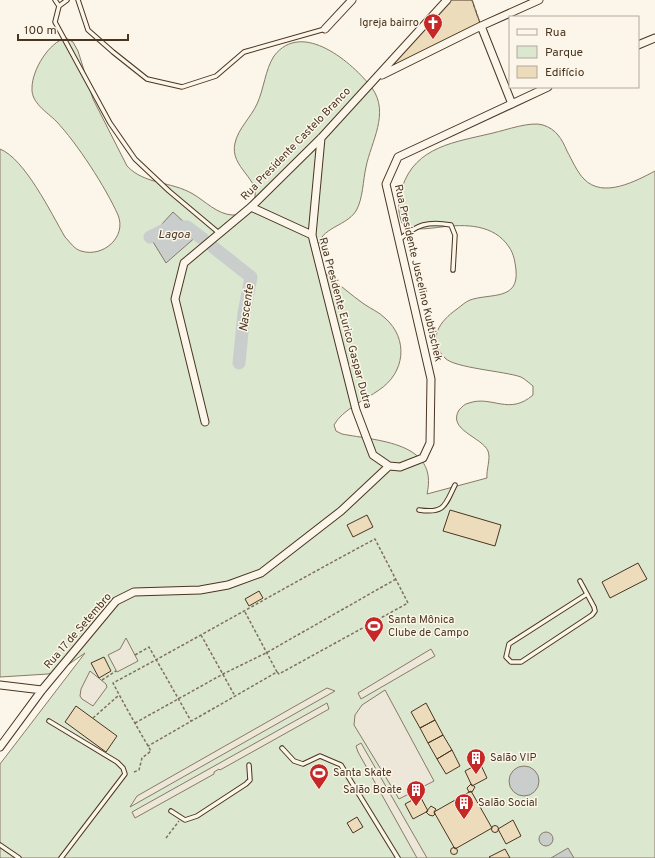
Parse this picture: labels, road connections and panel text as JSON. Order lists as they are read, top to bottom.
{
  "streets": {
    "street": [
      "Rua Presidente Castelo Branco",
      "Rua Presidente Juscelino Kubtischek",
      "Rua Presidente Eurico Gaspar Dutra",
      "Rua 17 de Setembro"
    ]
  },
  "crossings": [
    ["Rua Presidente Castelo Branco", "Rua Presidente Eurico Gaspar Dutra"],
    ["Rua Presidente Juscelino Kubtischek", "Rua Presidente Eurico Gaspar Dutra"],
    ["Rua Presidente Juscelino Kubtischek", "Rua 17 de Setembro"],
    ["Rua Presidente Eurico Gaspar Dutra", "Rua 17 de Setembro"]
  ],
  "water": ["Lagoa", "Nascente"],
  "places": {
    "church": ["Igreja bairro"],
    "sports": ["Santa Mônica Clube de Campo", "Santa Skate"],
    "building": ["Salão VIP", "Salão Boate", "Salão Social"]
  },
  "legend": ["Rua", "Parque", "Edifício"],
  "scale_bar": "100 m"
}
